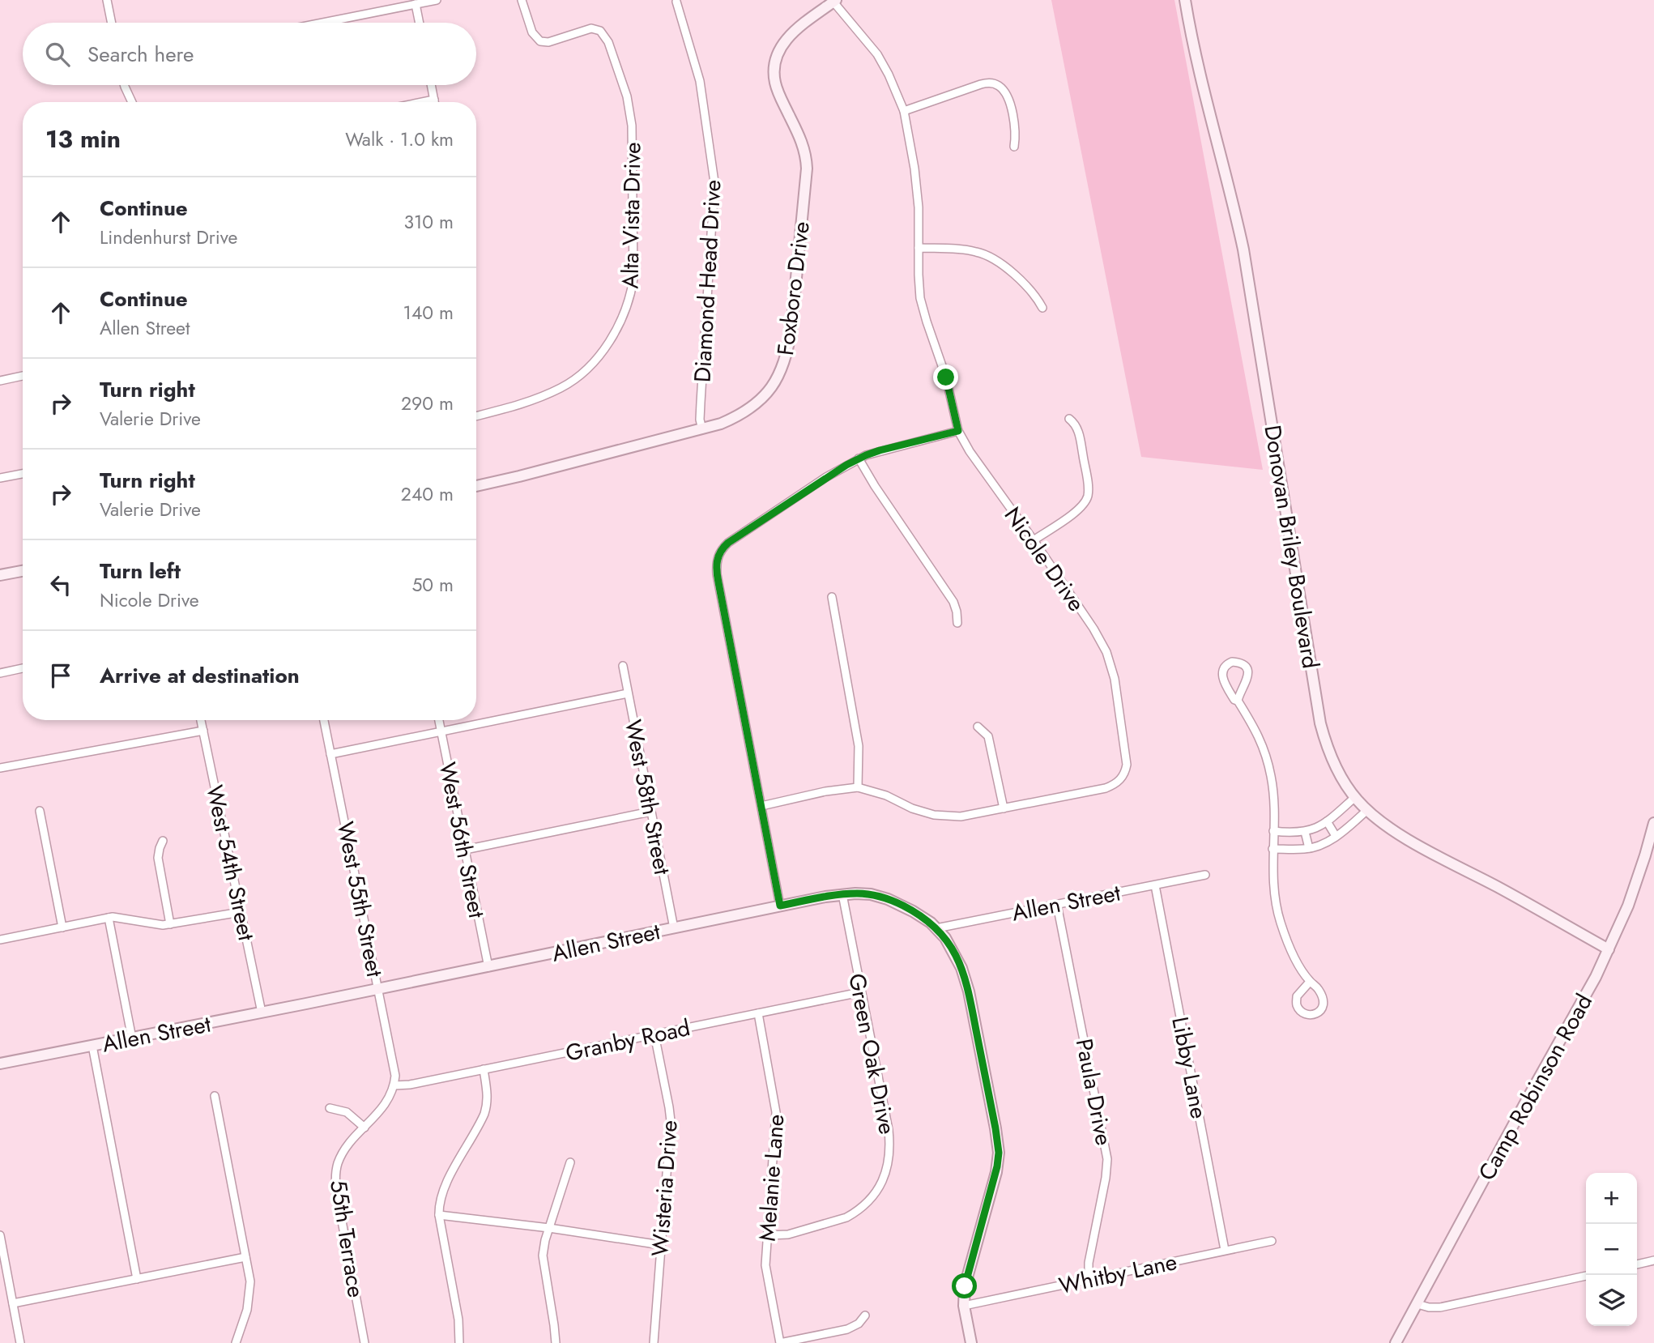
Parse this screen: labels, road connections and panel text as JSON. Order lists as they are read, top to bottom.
{
  "streets": {
    "street": [
      "Alta Vista Drive",
      "Diamond Head Drive",
      "Foxboro Drive",
      "Donovan Briley Boulevard",
      "Nicole Drive",
      "West 58th Street",
      "West 56th Street",
      "West 54th Street",
      "West 55th Street",
      "Allen Street",
      "Granby Road",
      "Green Oak Drive",
      "Libby Lane",
      "Camp Robinson Road",
      "Paula Drive",
      "Melanie Lane",
      "Wisteria Drive",
      "55th Terrace",
      "Whitby Lane"
    ]
  },
  "crossings": [
    ["Diamond Head Drive", "Foxboro Drive"],
    ["Foxboro Drive", "Nicole Drive"],
    ["Donovan Briley Boulevard", "Camp Robinson Road"],
    ["West 58th Street", "Allen Street"],
    ["West 56th Street", "Allen Street"],
    ["West 54th Street", "Allen Street"],
    ["West 55th Street", "Allen Street"],
    ["West 55th Street", "Granby Road"],
    ["West 55th Street", "55th Terrace"],
    ["Allen Street", "Green Oak Drive"],
    ["Allen Street", "Libby Lane"],
    ["Allen Street", "Paula Drive"],
    ["Granby Road", "Green Oak Drive"],
    ["Granby Road", "Melanie Lane"],
    ["Granby Road", "Wisteria Drive"],
    ["Granby Road", "55th Terrace"],
    ["Green Oak Drive", "Melanie Lane"],
    ["Libby Lane", "Whitby Lane"],
    ["Paula Drive", "Whitby Lane"]
  ],
  "page": {
    "search": "Search here",
    "heading": ["13 min", "Walk · 1.0 km"],
    "list": [
      ["Continue", "Lindenhurst Drive", "310 m"],
      ["Continue", "Allen Street", "140 m"],
      ["Turn right", "Valerie Drive", "290 m"],
      ["Turn right", "Valerie Drive", "240 m"],
      ["Turn left", "Nicole Drive", "50 m"],
      "Arrive at destination"
    ],
    "map_buttons": ["+", "−"]
  }
}
